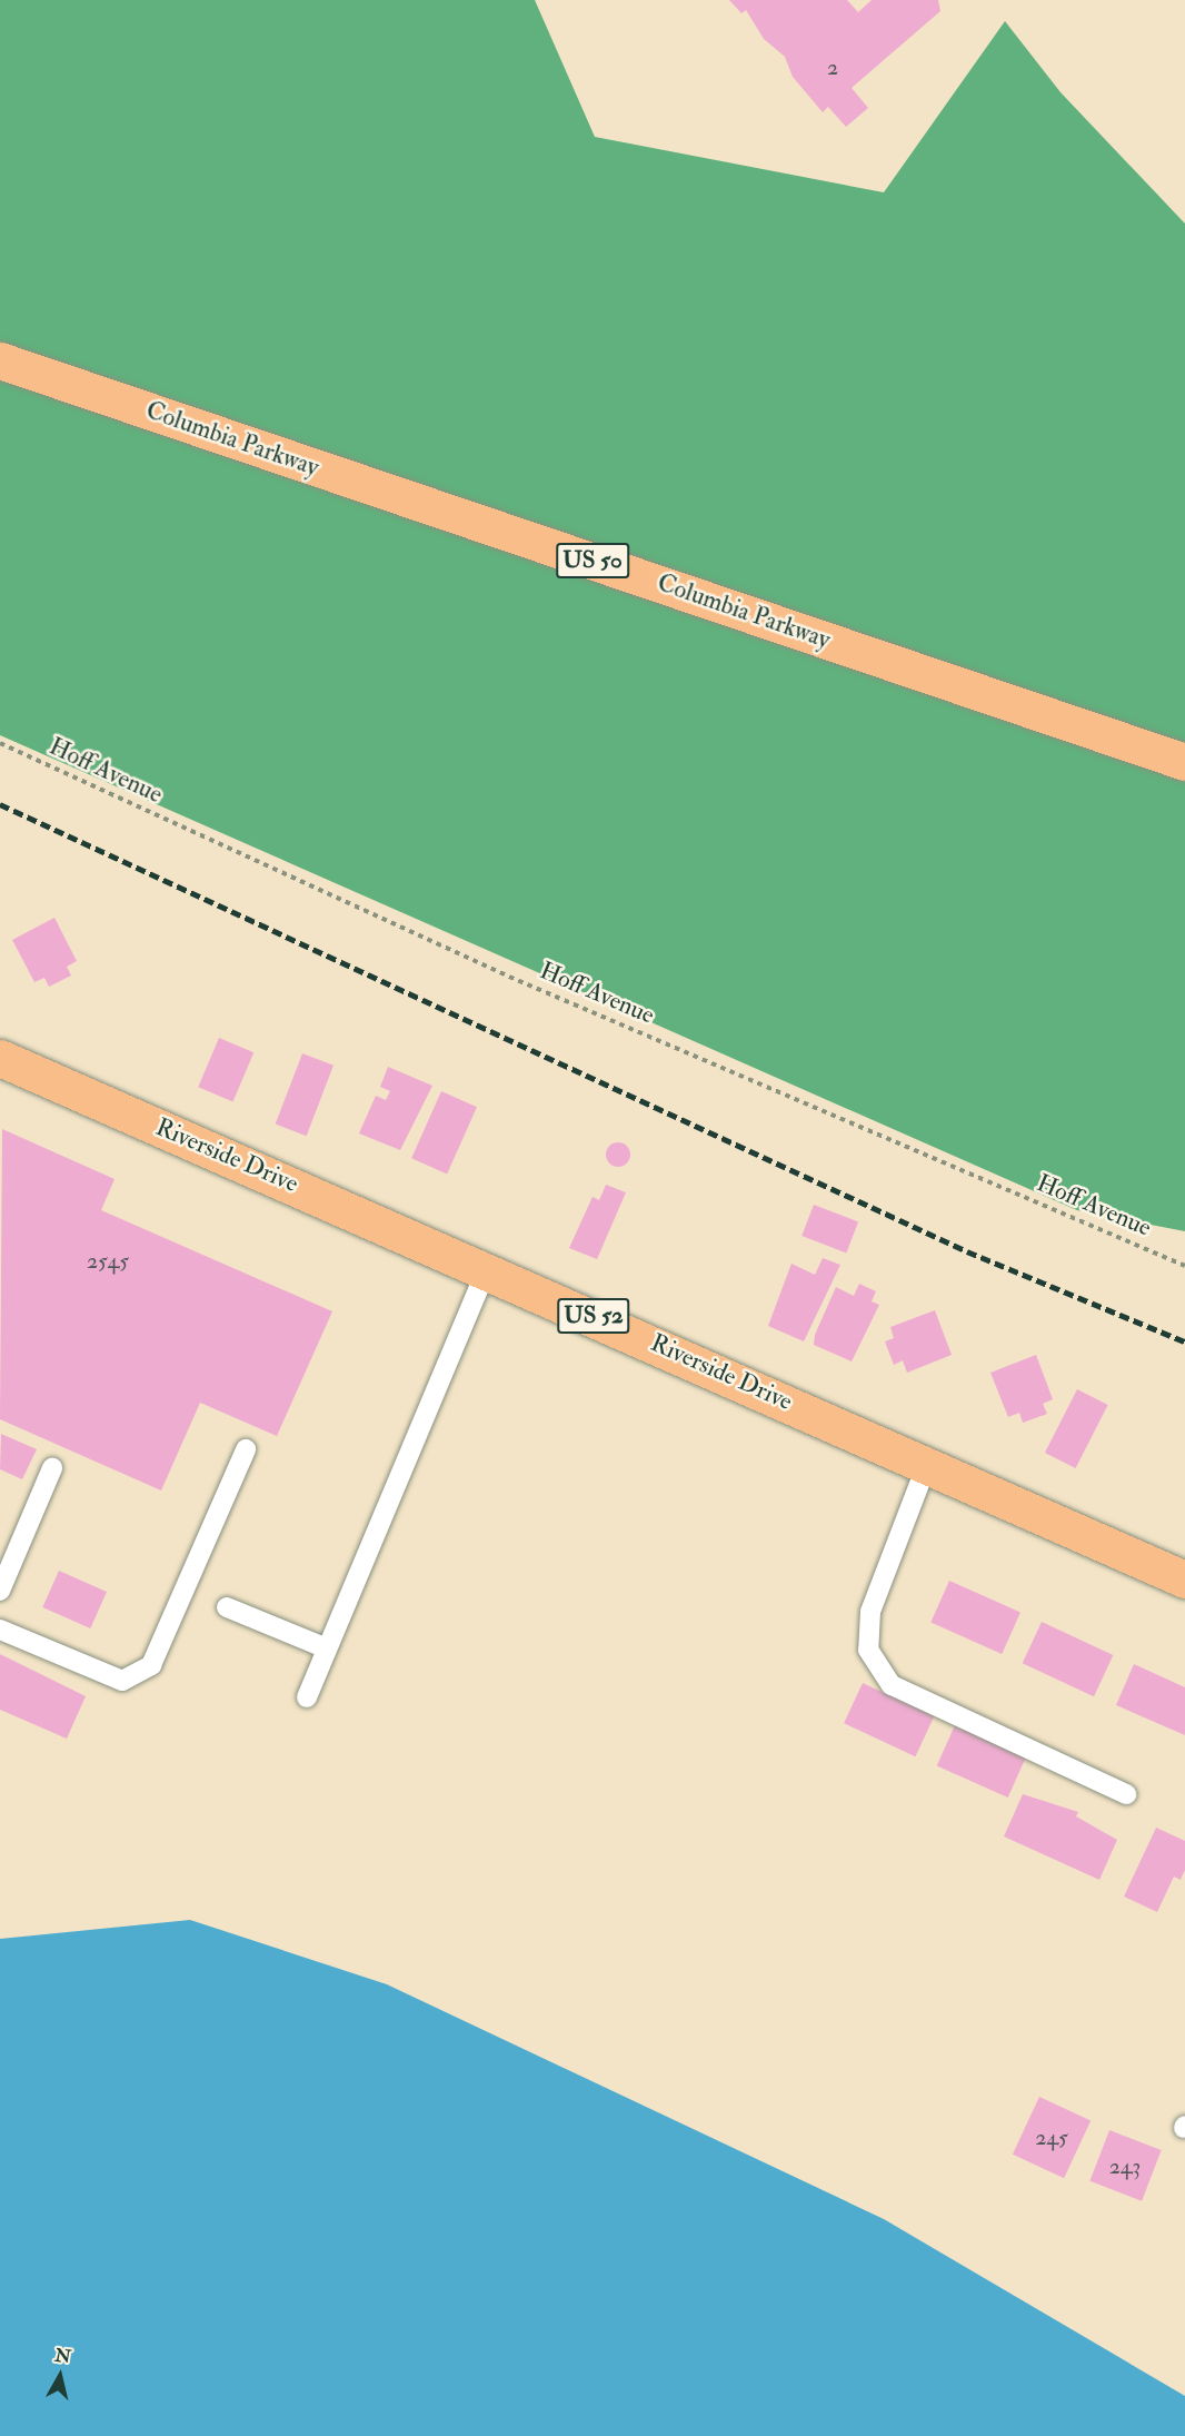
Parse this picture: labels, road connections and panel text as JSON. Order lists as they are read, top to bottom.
{
  "streets": {
    "main road": [
      "Columbia Parkway",
      "US 50",
      "Riverside Drive",
      "US 52"
    ],
    "path": ["Hoff Avenue"]
  },
  "house_numbers": [
    "2",
    "2545",
    "245",
    "243"
  ],
  "north": "top"
}
